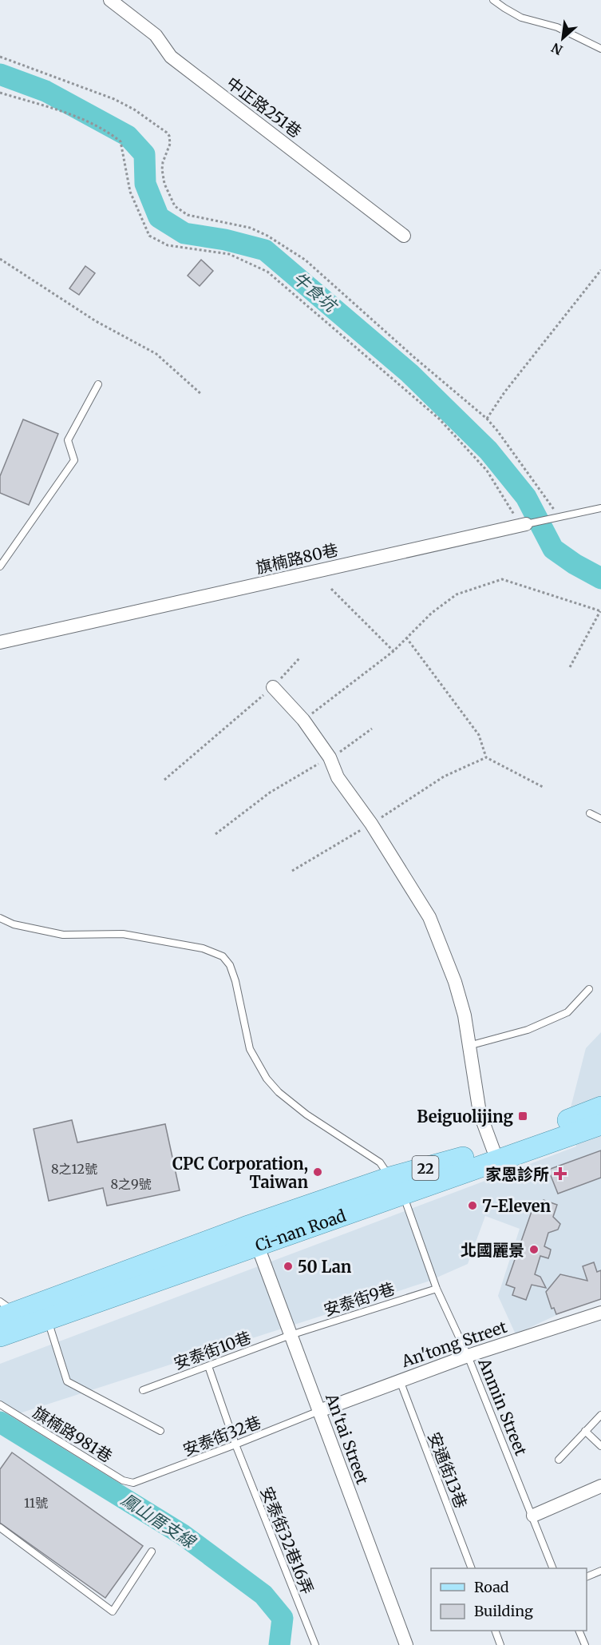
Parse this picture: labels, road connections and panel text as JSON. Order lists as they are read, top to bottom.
{
  "streets": {
    "main road": ["22", "Ci-nan Road"],
    "street": [
      "中正路251巷",
      "旗楠路80巷",
      "An'tong Street",
      "An'tai Street"
    ],
    "lane": [
      "安泰街9巷",
      "安泰街10巷",
      "Anmin Street",
      "旗楠路981巷",
      "安泰街32巷",
      "安通街13巷",
      "安泰街32巷16弄"
    ]
  },
  "crossings": [
    ["Ci-nan Road", "Anmin Street"],
    ["Ci-nan Road", "An'tai Street"],
    ["安泰街9巷", "安泰街10巷"],
    ["安泰街9巷", "Anmin Street"],
    ["安泰街9巷", "An'tai Street"],
    ["An'tong Street", "Anmin Street"],
    ["An'tong Street", "安泰街32巷"],
    ["An'tong Street", "An'tai Street"],
    ["An'tong Street", "安通街13巷"],
    ["安泰街10巷", "An'tai Street"],
    ["安泰街10巷", "安泰街32巷16弄"],
    ["旗楠路981巷", "安泰街32巷"],
    ["安泰街32巷", "An'tai Street"],
    ["安泰街32巷", "安泰街32巷16弄"]
  ],
  "water": ["牛食坑", "鳳山厝支線"],
  "places": {
    "transit": ["Beiguolijing"],
    "other": [
      "CPC Corporation, Taiwan",
      "7-Eleven",
      "北國麗景",
      "50 Lan"
    ],
    "health": ["家恩診所"]
  },
  "house_numbers": ["8之12號", "8之9號", "11號"],
  "legend": ["Road", "Building"],
  "north": "bottom left"
}
